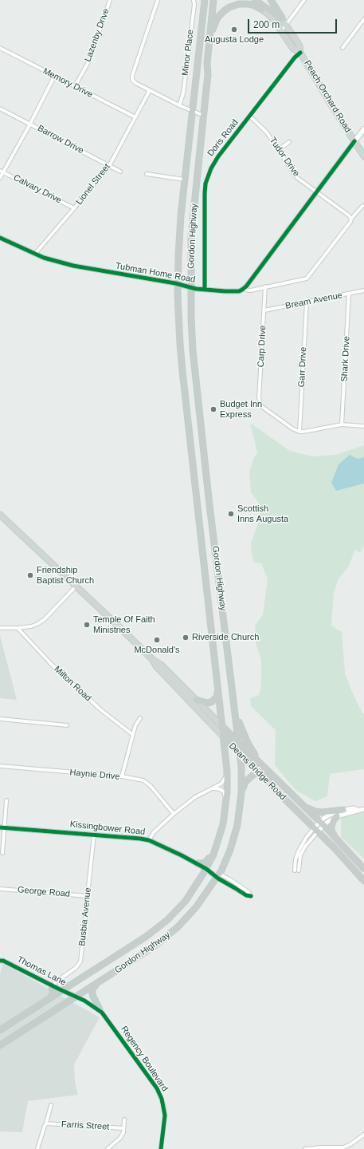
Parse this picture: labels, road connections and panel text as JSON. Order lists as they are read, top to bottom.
{
  "streets": {
    "highway": ["Gordon Highway", "Deans Bridge Road"],
    "main road": ["Peach Orchard Road"],
    "street": [
      "Lazenby Drive",
      "Minor Place",
      "Memory Drive",
      "Doris Road",
      "Barrow Drive",
      "Tudor Drive",
      "Lionel Street",
      "Calvary Drive",
      "Tubman Home Road",
      "Bream Avenue",
      "Carp Drive",
      "Shark Drive",
      "Garr Drive",
      "Milton Road",
      "Haynie Drive",
      "Kissingbower Road",
      "George Road",
      "Busbia Avenue",
      "Thomas Lane",
      "Regency Boulevard",
      "Farris Street"
    ]
  },
  "crossings": [
    ["Lazenby Drive", "Memory Drive"],
    ["Memory Drive", "Lionel Street"],
    ["Peach Orchard Road", "Doris Road"],
    ["Doris Road", "Tudor Drive"],
    ["Doris Road", "Tubman Home Road"],
    ["Barrow Drive", "Lionel Street"],
    ["Lionel Street", "Calvary Drive"],
    ["Lionel Street", "Tubman Home Road"],
    ["Gordon Highway", "Tubman Home Road"],
    ["Gordon Highway", "Deans Bridge Road"],
    ["Gordon Highway", "Kissingbower Road"],
    ["Gordon Highway", "Thomas Lane"],
    ["Gordon Highway", "Regency Boulevard"],
    ["Bream Avenue", "Carp Drive"],
    ["Bream Avenue", "Shark Drive"],
    ["Bream Avenue", "Garr Drive"],
    ["Carp Drive", "Garr Drive"],
    ["Haynie Drive", "Kissingbower Road"],
    ["Kissingbower Road", "Busbia Avenue"],
    ["George Road", "Busbia Avenue"],
    ["Busbia Avenue", "Thomas Lane"],
    ["Thomas Lane", "Regency Boulevard"]
  ],
  "places": [
    "Augusta Lodge",
    "Budget Inn Express",
    "Scottish Inns Augusta",
    "Friendship Baptist Church",
    "Temple Of Faith Ministries",
    "Riverside Church",
    "McDonald's"
  ],
  "scale_bar": "200 m"
}
